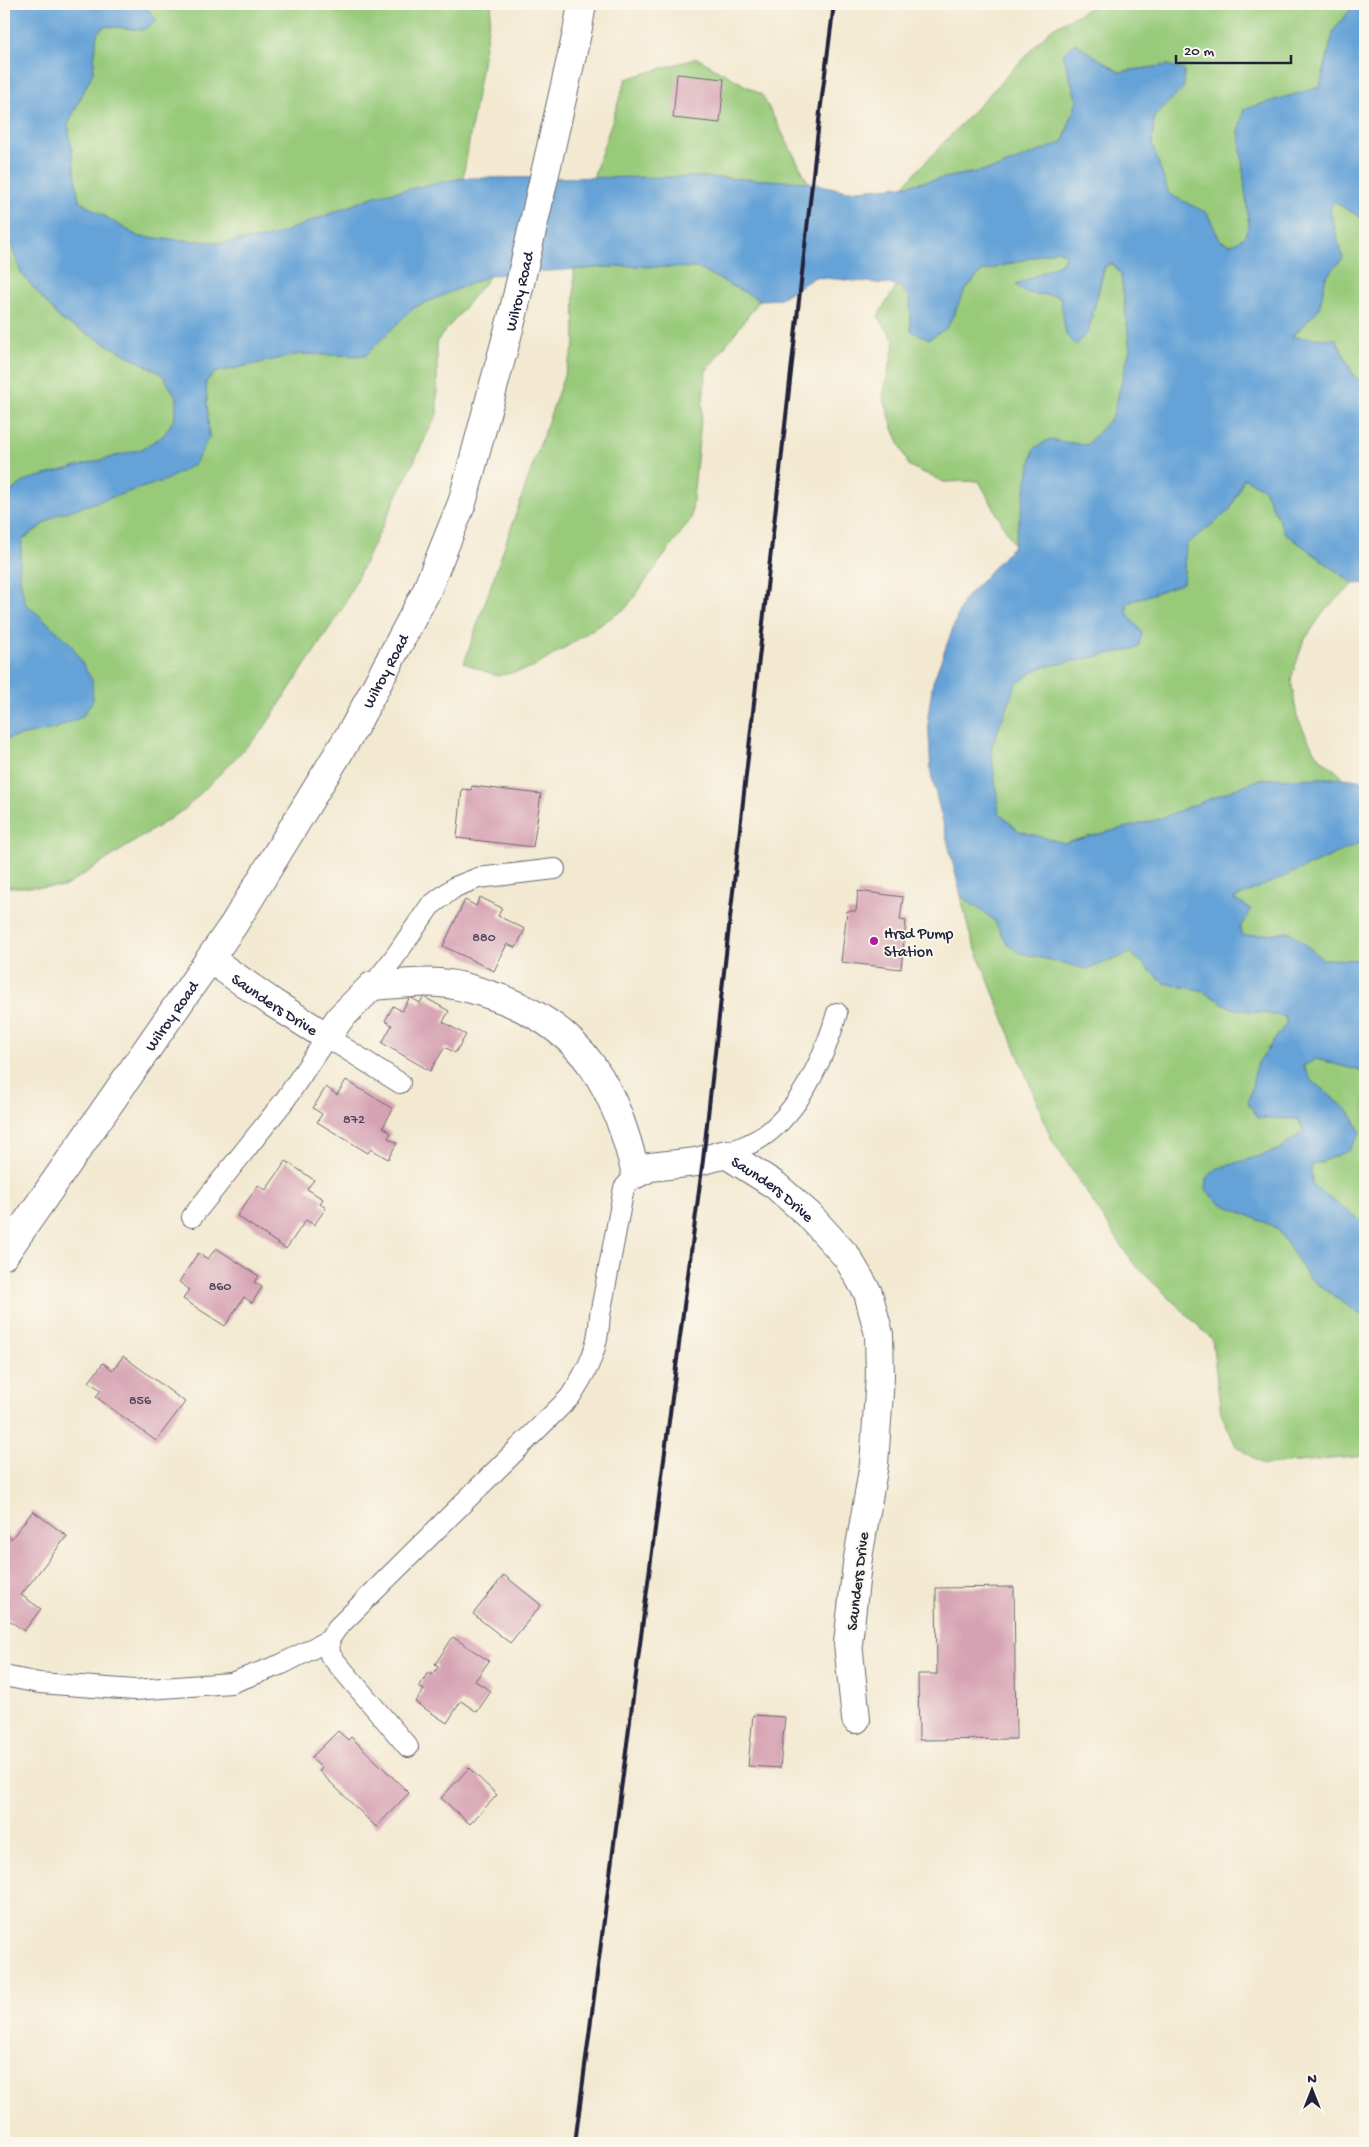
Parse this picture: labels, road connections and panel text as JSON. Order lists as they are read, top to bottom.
{
  "streets": {
    "main road": ["Wilroy Road", "Saunders Drive"]
  },
  "crossings": [
    ["Wilroy Road", "Saunders Drive"]
  ],
  "places": ["Hrsd Pump Station"],
  "house_numbers": [
    "880",
    "872",
    "860",
    "856"
  ],
  "scale_bar": "20 m",
  "north": "top"
}
